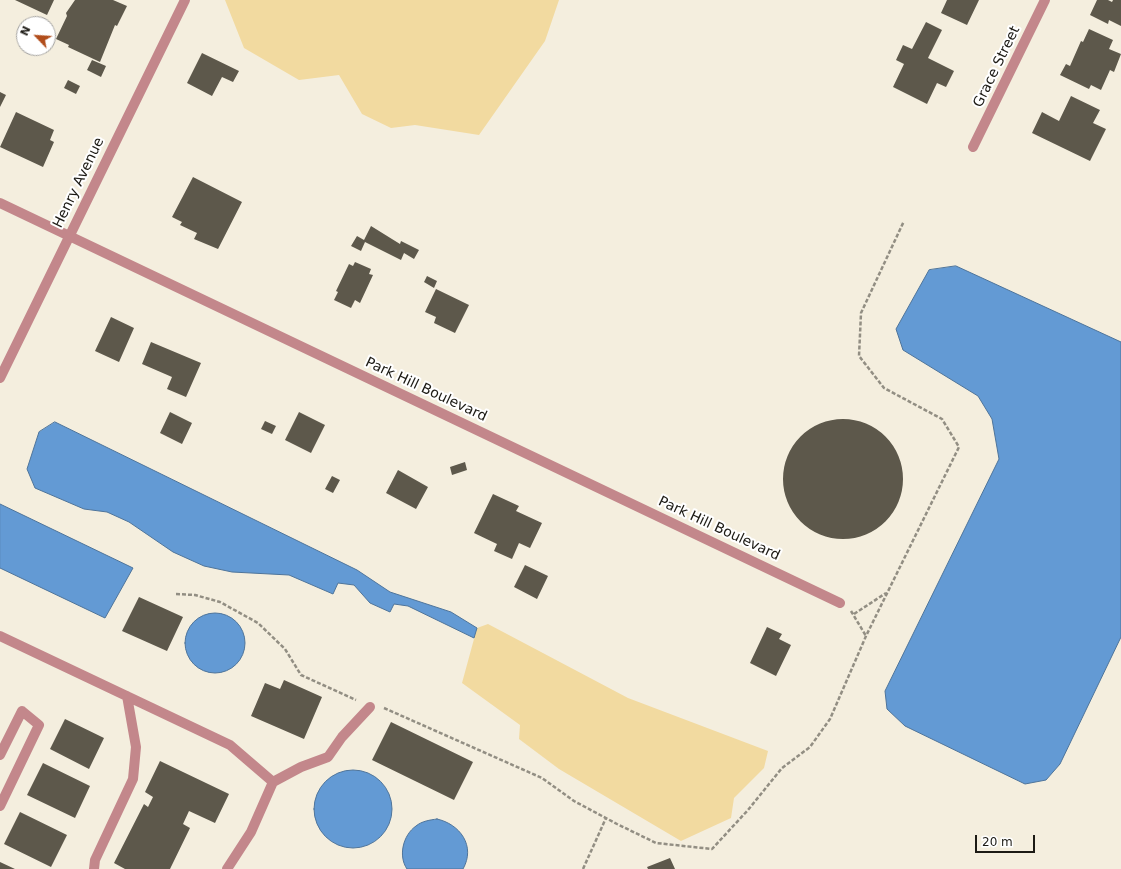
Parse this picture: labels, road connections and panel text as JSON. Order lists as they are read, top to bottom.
{
  "streets": {
    "street": ["Grace Street", "Henry Avenue", "Park Hill Boulevard"]
  },
  "crossings": [
    ["Henry Avenue", "Park Hill Boulevard"]
  ],
  "scale_bar": "20 m",
  "north": "top left"
}
